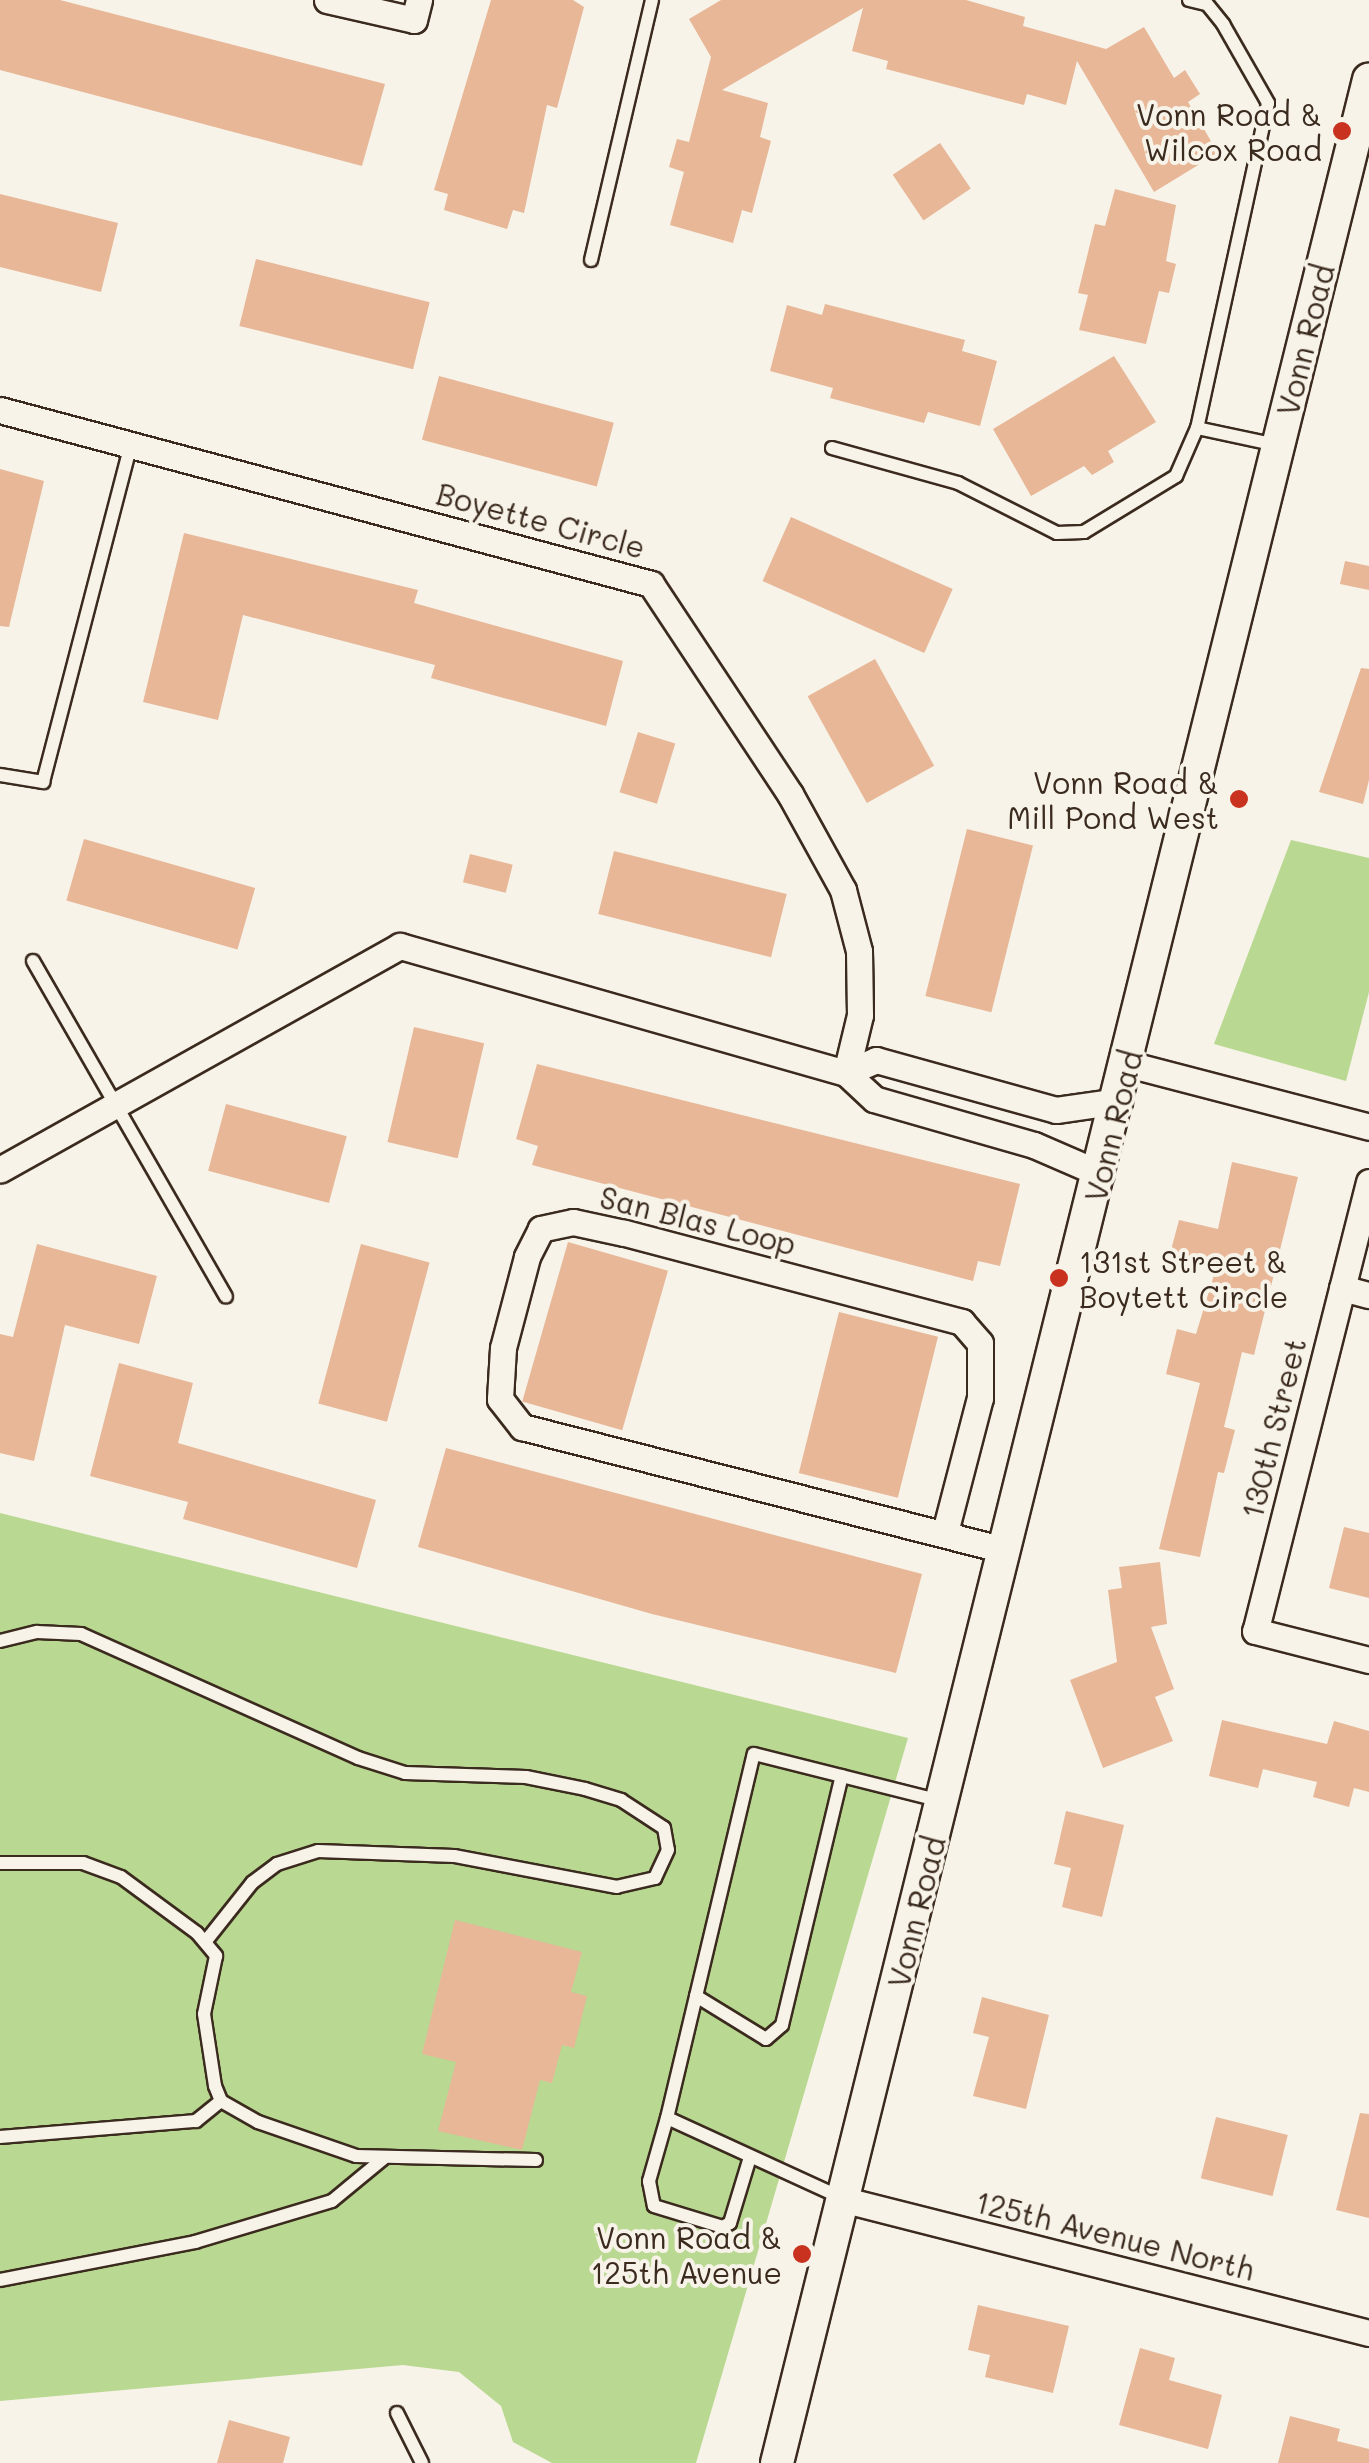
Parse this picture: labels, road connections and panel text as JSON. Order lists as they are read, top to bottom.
{
  "streets": {
    "street": [
      "Vonn Road",
      "Boyette Circle",
      "San Blas Loop",
      "130th Street",
      "125th Avenue North"
    ]
  },
  "crossings": [
    ["Vonn Road", "San Blas Loop"],
    ["Vonn Road", "125th Avenue North"]
  ],
  "places": [
    "Vonn Road & Wilcox Road",
    "Vonn Road & Mill Pond West",
    "131st Street & Boytett Circle",
    "Vonn Road & 125th Avenue"
  ]
}
